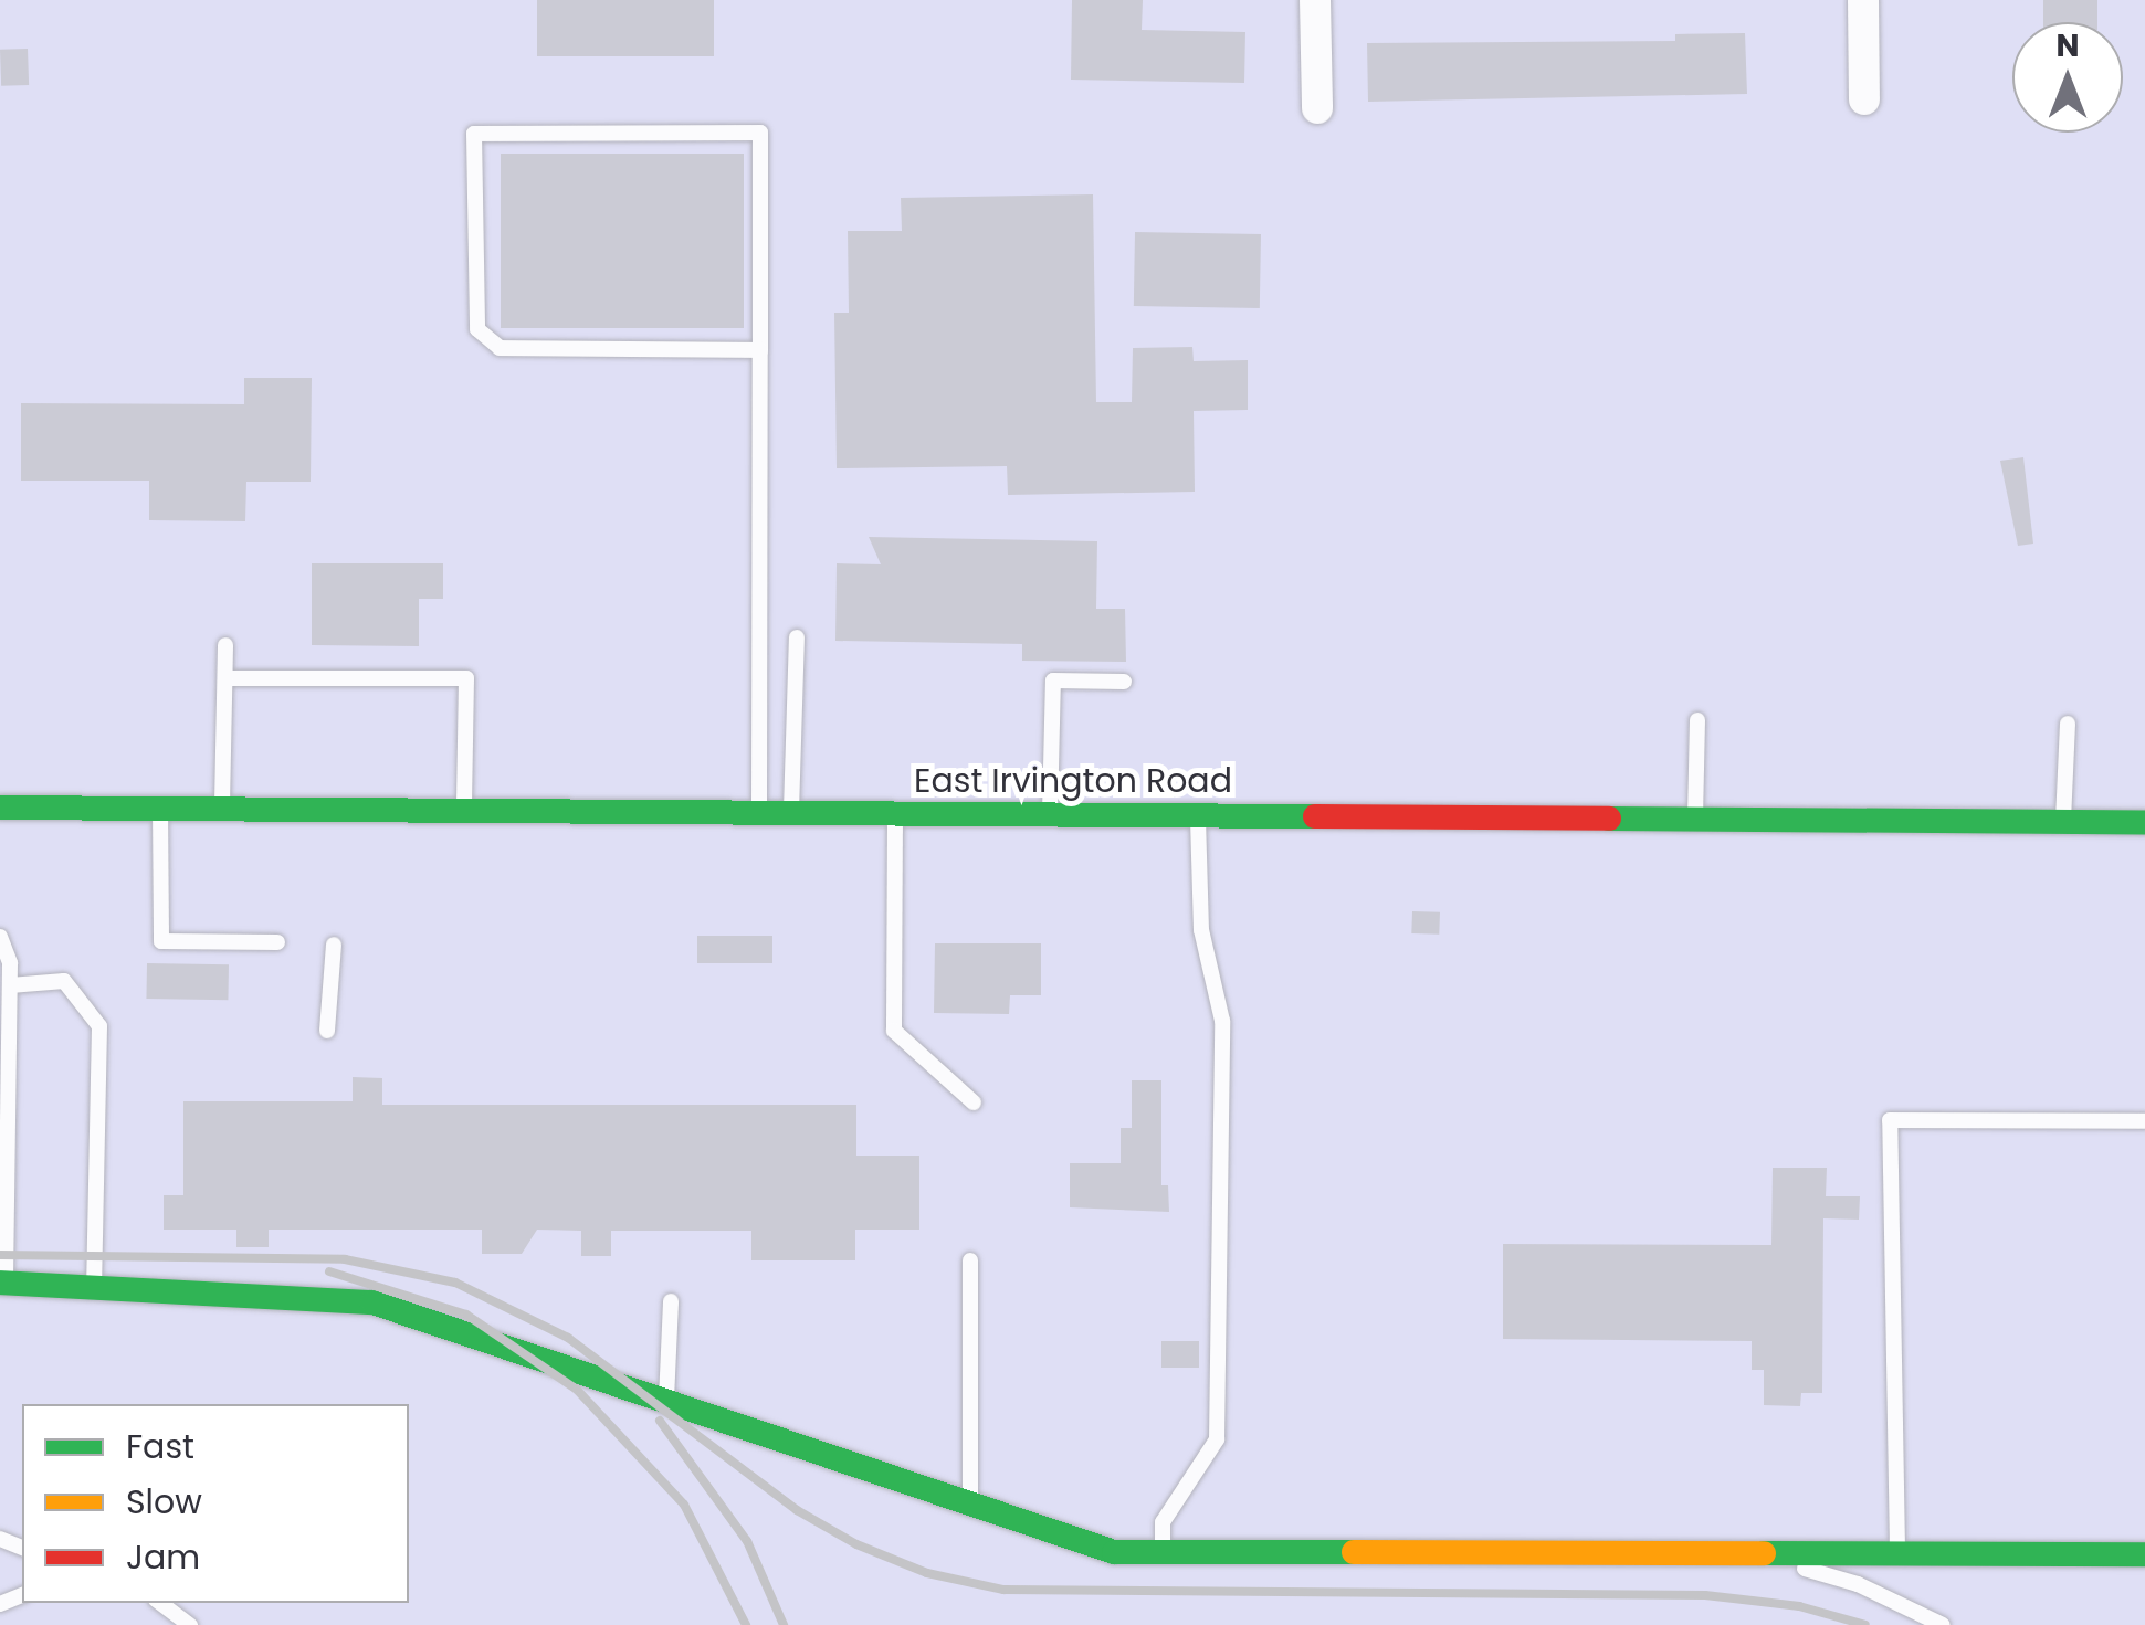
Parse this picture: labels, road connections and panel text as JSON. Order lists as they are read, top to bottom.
{
  "streets": {
    "street": ["East Irvington Road"]
  },
  "legend": ["Fast", "Slow", "Jam"],
  "north": "top"
}
